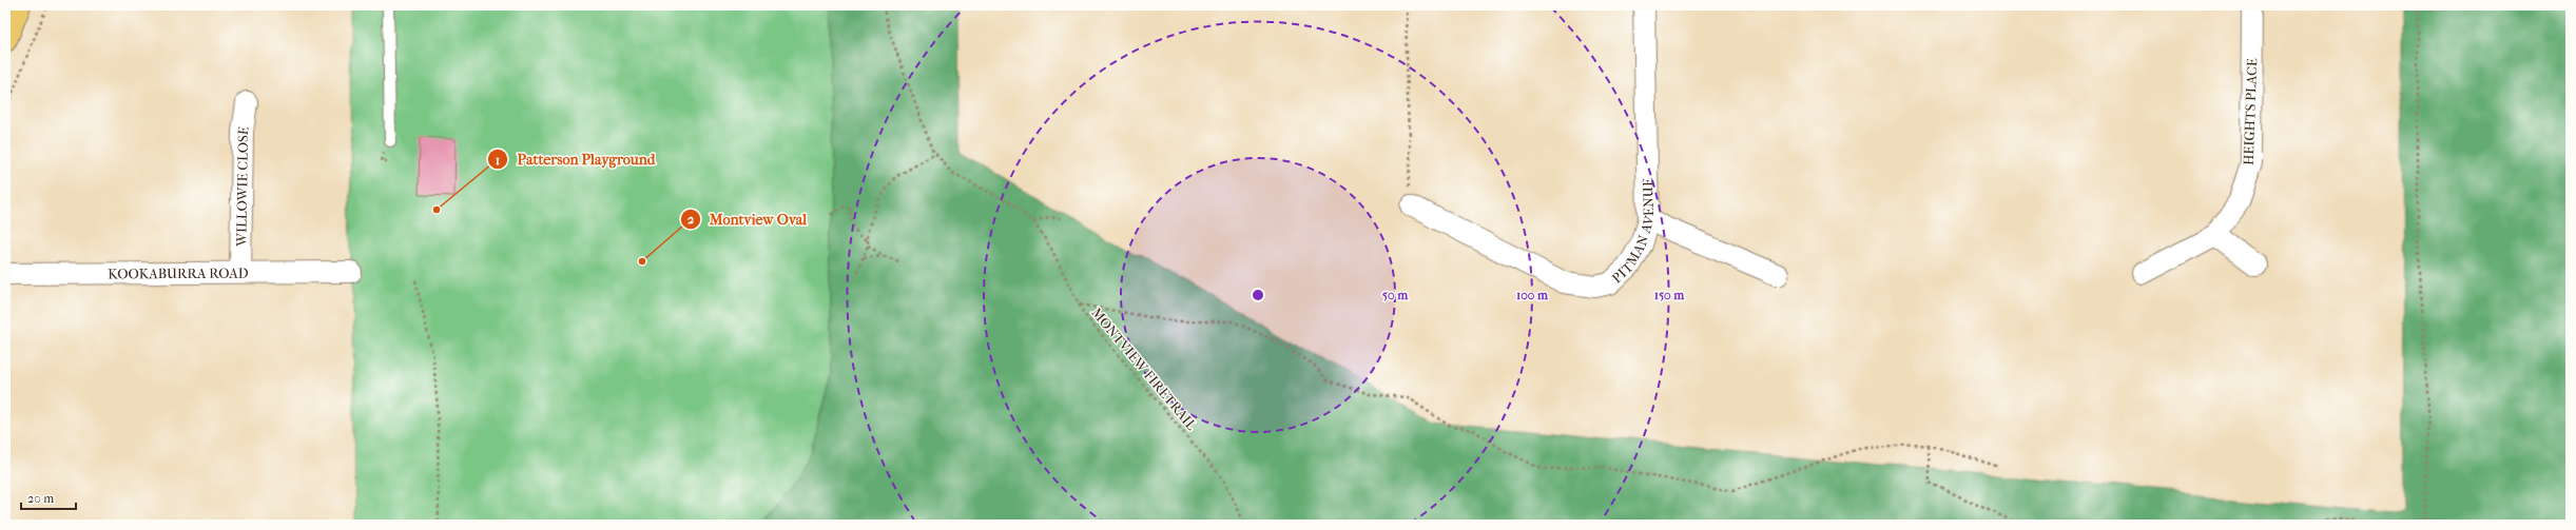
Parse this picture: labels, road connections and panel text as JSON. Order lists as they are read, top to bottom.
{
  "streets": {
    "street": [
      "HEIGHTS PLACE",
      "WILLOWIE CLOSE",
      "PITMAN AVENUE",
      "KOOKABURRA ROAD"
    ],
    "path": ["MONTVIEW FIRETRAIL"]
  },
  "crossings": [
    ["WILLOWIE CLOSE", "KOOKABURRA ROAD"]
  ],
  "places": ["Patterson Playground", "Montview Oval"],
  "scale_bar": "20 m",
  "rings": ["50 m", "100 m", "150 m"]
}
